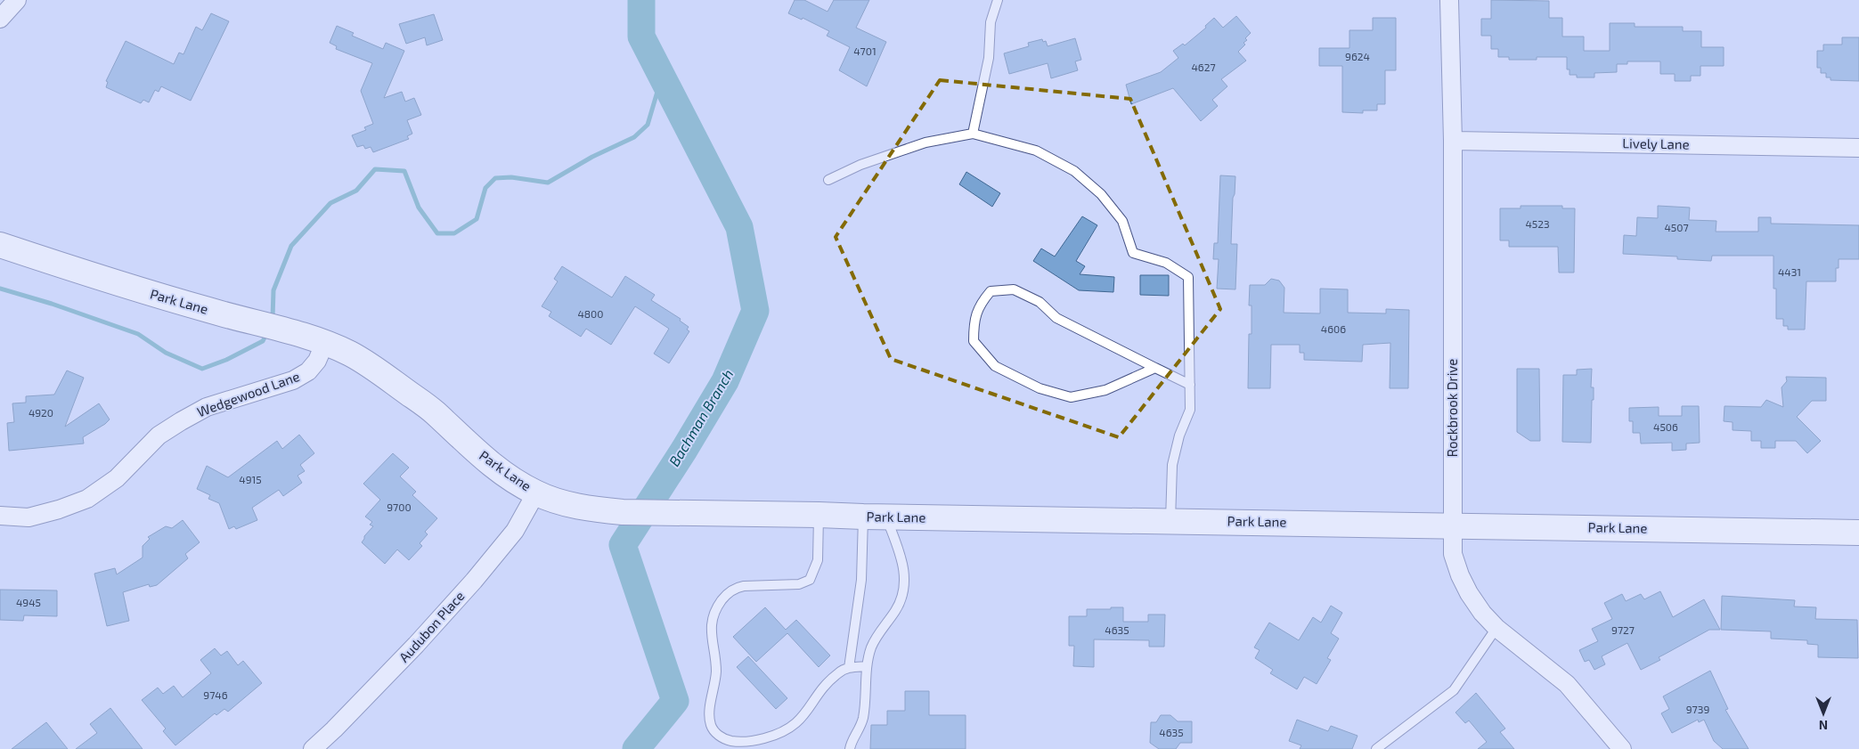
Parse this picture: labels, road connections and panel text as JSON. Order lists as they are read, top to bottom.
{
  "streets": {
    "street": [
      "Lively Lane",
      "Park Lane",
      "Wedgewood Lane",
      "Rockbrook Drive",
      "Audubon Place"
    ]
  },
  "crossings": [
    ["Lively Lane", "Rockbrook Drive"],
    ["Park Lane", "Wedgewood Lane"],
    ["Park Lane", "Rockbrook Drive"],
    ["Park Lane", "Audubon Place"]
  ],
  "water": ["Bachman Branch"],
  "house_numbers": [
    "4701",
    "9624",
    "4627",
    "4523",
    "4507",
    "4431",
    "4800",
    "4606",
    "4920",
    "4506",
    "4915",
    "9700",
    "4945",
    "4635",
    "9727",
    "9746",
    "9739",
    "4635"
  ],
  "north": "bottom"
}
